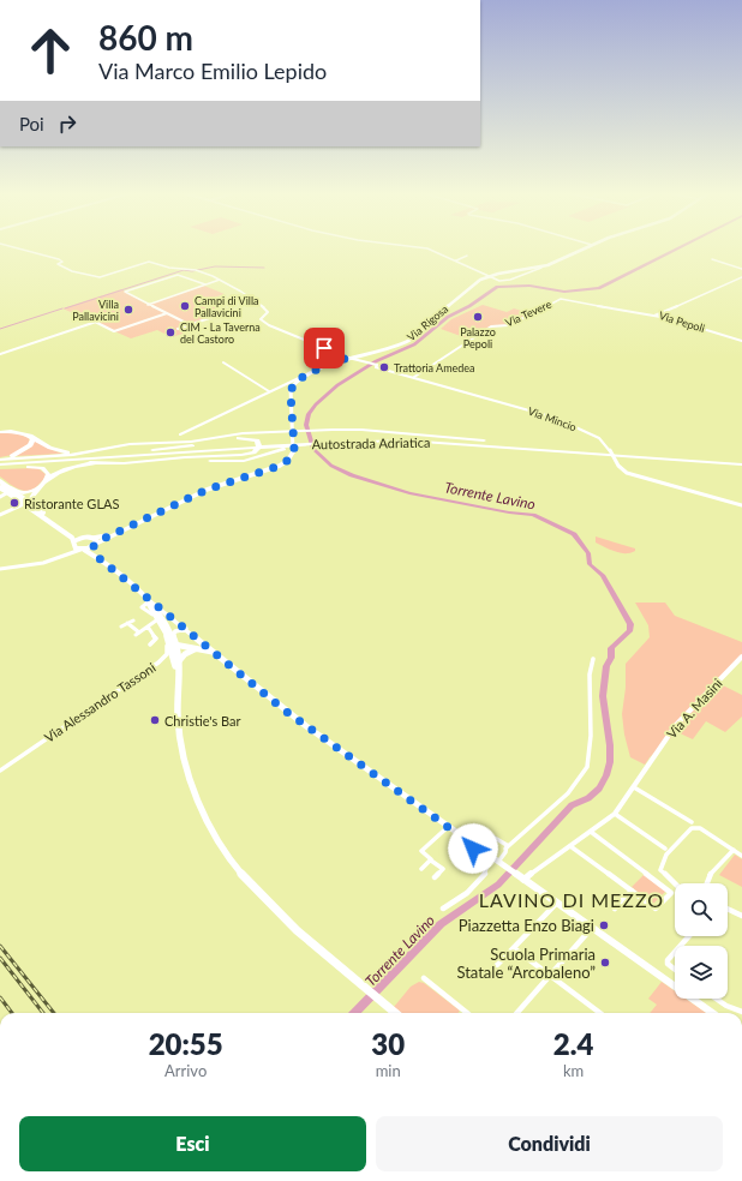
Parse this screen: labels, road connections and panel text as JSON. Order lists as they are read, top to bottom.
{
  "streets": {
    "highway": ["Autostrada Adriatica"],
    "main road": ["Via Rigosa"],
    "street": [
      "Via Tevere",
      "Via Pepoli",
      "Via Mincio",
      "Via Alessandro Tassoni",
      "Via A. Masini"
    ]
  },
  "crossings": [
    ["Via Tevere", "Via Pepoli"],
    ["Via Tevere", "Via Mincio"],
    ["Via Rigosa", "Via Mincio"]
  ],
  "districts": ["LAVINO DI MEZZO"],
  "water": ["Torrente Lavino"],
  "places": [
    "Campi di Villa Pallavicini",
    "Villa Pallavicini",
    "Palazzo Pepoli",
    "CIM - La Taverna del Castoro",
    "Trattoria Amedea",
    "Ristorante GLAS",
    "Christie's Bar",
    "Piazzetta Enzo Biagi",
    "Scuola Primaria Statale “Arcobaleno”"
  ],
  "page": {
    "turn": ["860 m", "Via Marco Emilio Lepido"],
    "then": "Poi",
    "eta": [
      "20:55",
      "Arrivo",
      "30",
      "min",
      "2.4",
      "km"
    ],
    "buttons": ["Esci", "Condividi"]
  }
}
